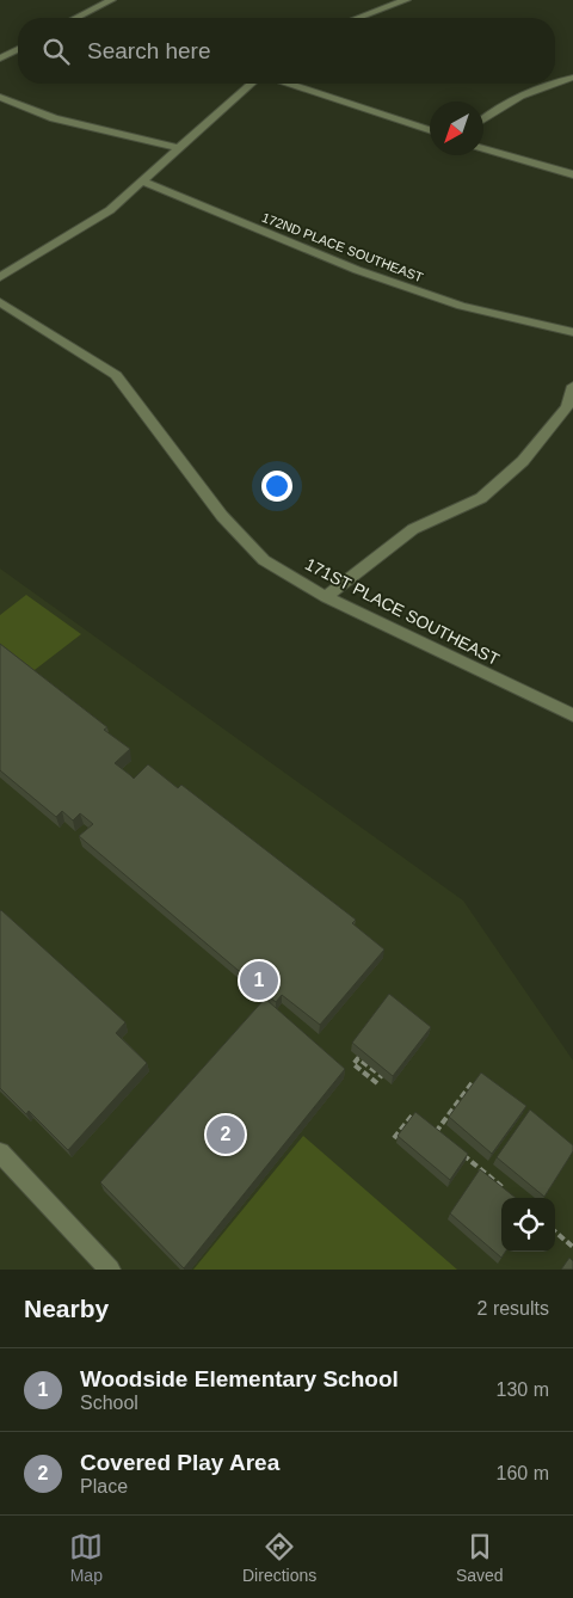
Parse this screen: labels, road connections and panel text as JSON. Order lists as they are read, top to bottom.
{
  "streets": {
    "street": ["172ND PLACE SOUTHEAST", "171ST PLACE SOUTHEAST"]
  },
  "north": "bottom left",
  "page": {
    "search": "Search here",
    "pins": ["1", "2"],
    "heading": ["Nearby", "2 results"],
    "list": [
      {
        "mark": "1",
        "name": "Woodside Elementary School",
        "note": "School",
        "value": "130 m"
      },
      {
        "mark": "2",
        "name": "Covered Play Area",
        "note": "Place",
        "value": "160 m"
      }
    ],
    "nav": ["Map", "Directions", "Saved"]
  }
}
